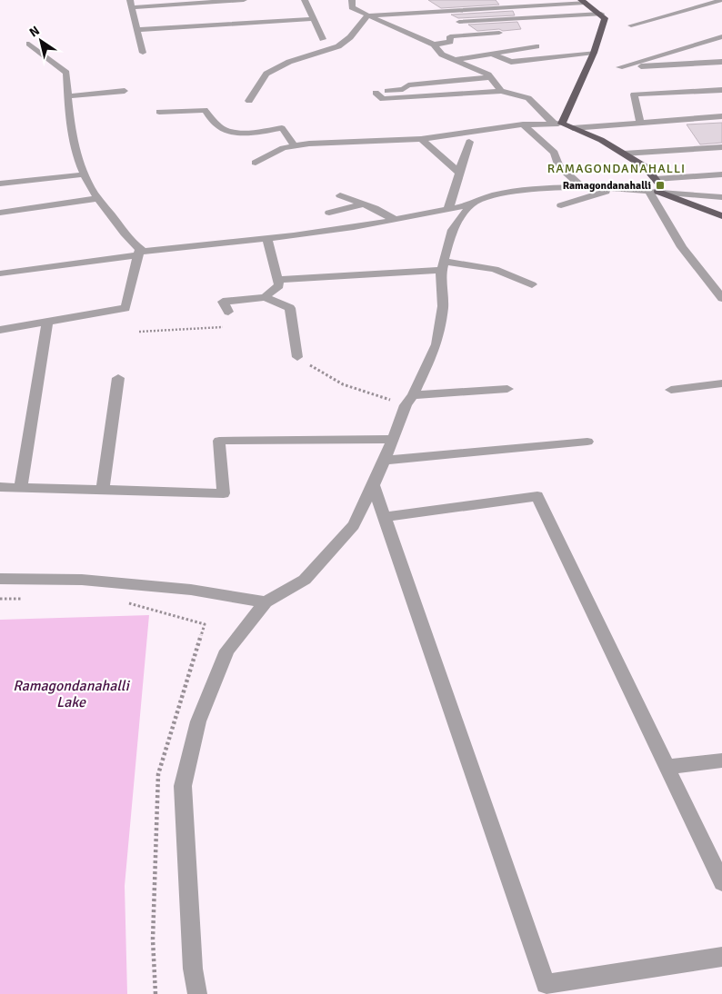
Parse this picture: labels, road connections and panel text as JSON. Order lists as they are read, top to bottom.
{
  "districts": ["RAMAGONDANAHALLI"],
  "water": ["Ramagondanahalli Lake"],
  "places": {
    "transit": ["Ramagondanahalli"]
  },
  "north": "top left"
}
